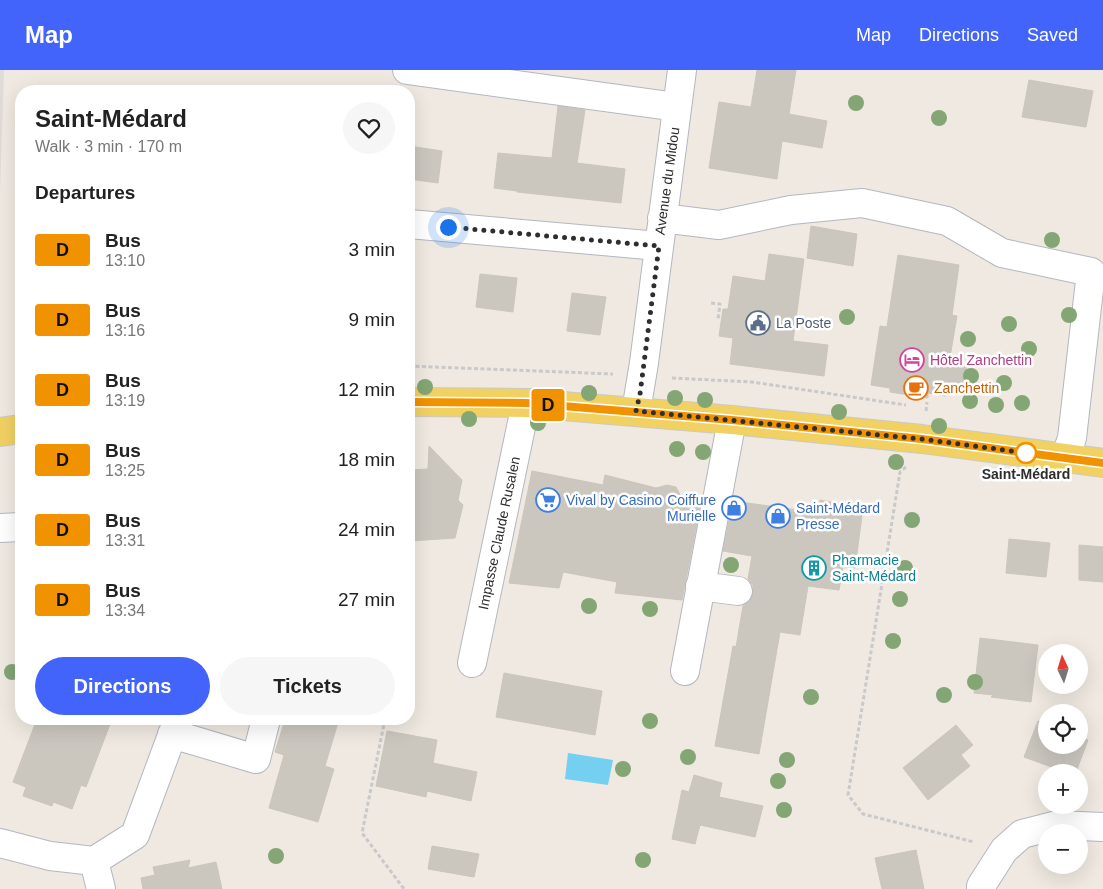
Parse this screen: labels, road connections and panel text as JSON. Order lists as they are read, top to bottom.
{
  "streets": {
    "street": ["Avenue du Midou", "Impasse Claude Rusalen"]
  },
  "places": {
    "public building": ["La Poste"],
    "hotel": ["Hôtel Zanchettin"],
    "cafe": ["Zanchettin"],
    "other": ["Saint-Médard"],
    "supermarket": ["Vival by Casino"],
    "shop": ["Coiffure Murielle", "Saint-Médard Presse"],
    "building": ["Pharmacie Saint-Médard"]
  },
  "lines": ["bus line D"],
  "north": "top",
  "page": {
    "header": "Map",
    "nav": ["Map", "Directions", "Saved"],
    "on_map": "D",
    "heading": [
      ["Saint-Médard", "Walk · 3 min · 170 m"],
      "Departures"
    ],
    "list": [
      {
        "mark": "D",
        "name": "Bus",
        "note": "13:10",
        "value": "3 min"
      },
      {
        "mark": "D",
        "name": "Bus",
        "note": "13:16",
        "value": "9 min"
      },
      {
        "mark": "D",
        "name": "Bus",
        "note": "13:19",
        "value": "12 min"
      },
      {
        "mark": "D",
        "name": "Bus",
        "note": "13:25",
        "value": "18 min"
      },
      {
        "mark": "D",
        "name": "Bus",
        "note": "13:31",
        "value": "24 min"
      },
      {
        "mark": "D",
        "name": "Bus",
        "note": "13:34",
        "value": "27 min"
      }
    ],
    "map_buttons": ["+", "−"],
    "buttons": ["Directions", "Tickets"]
  }
}
